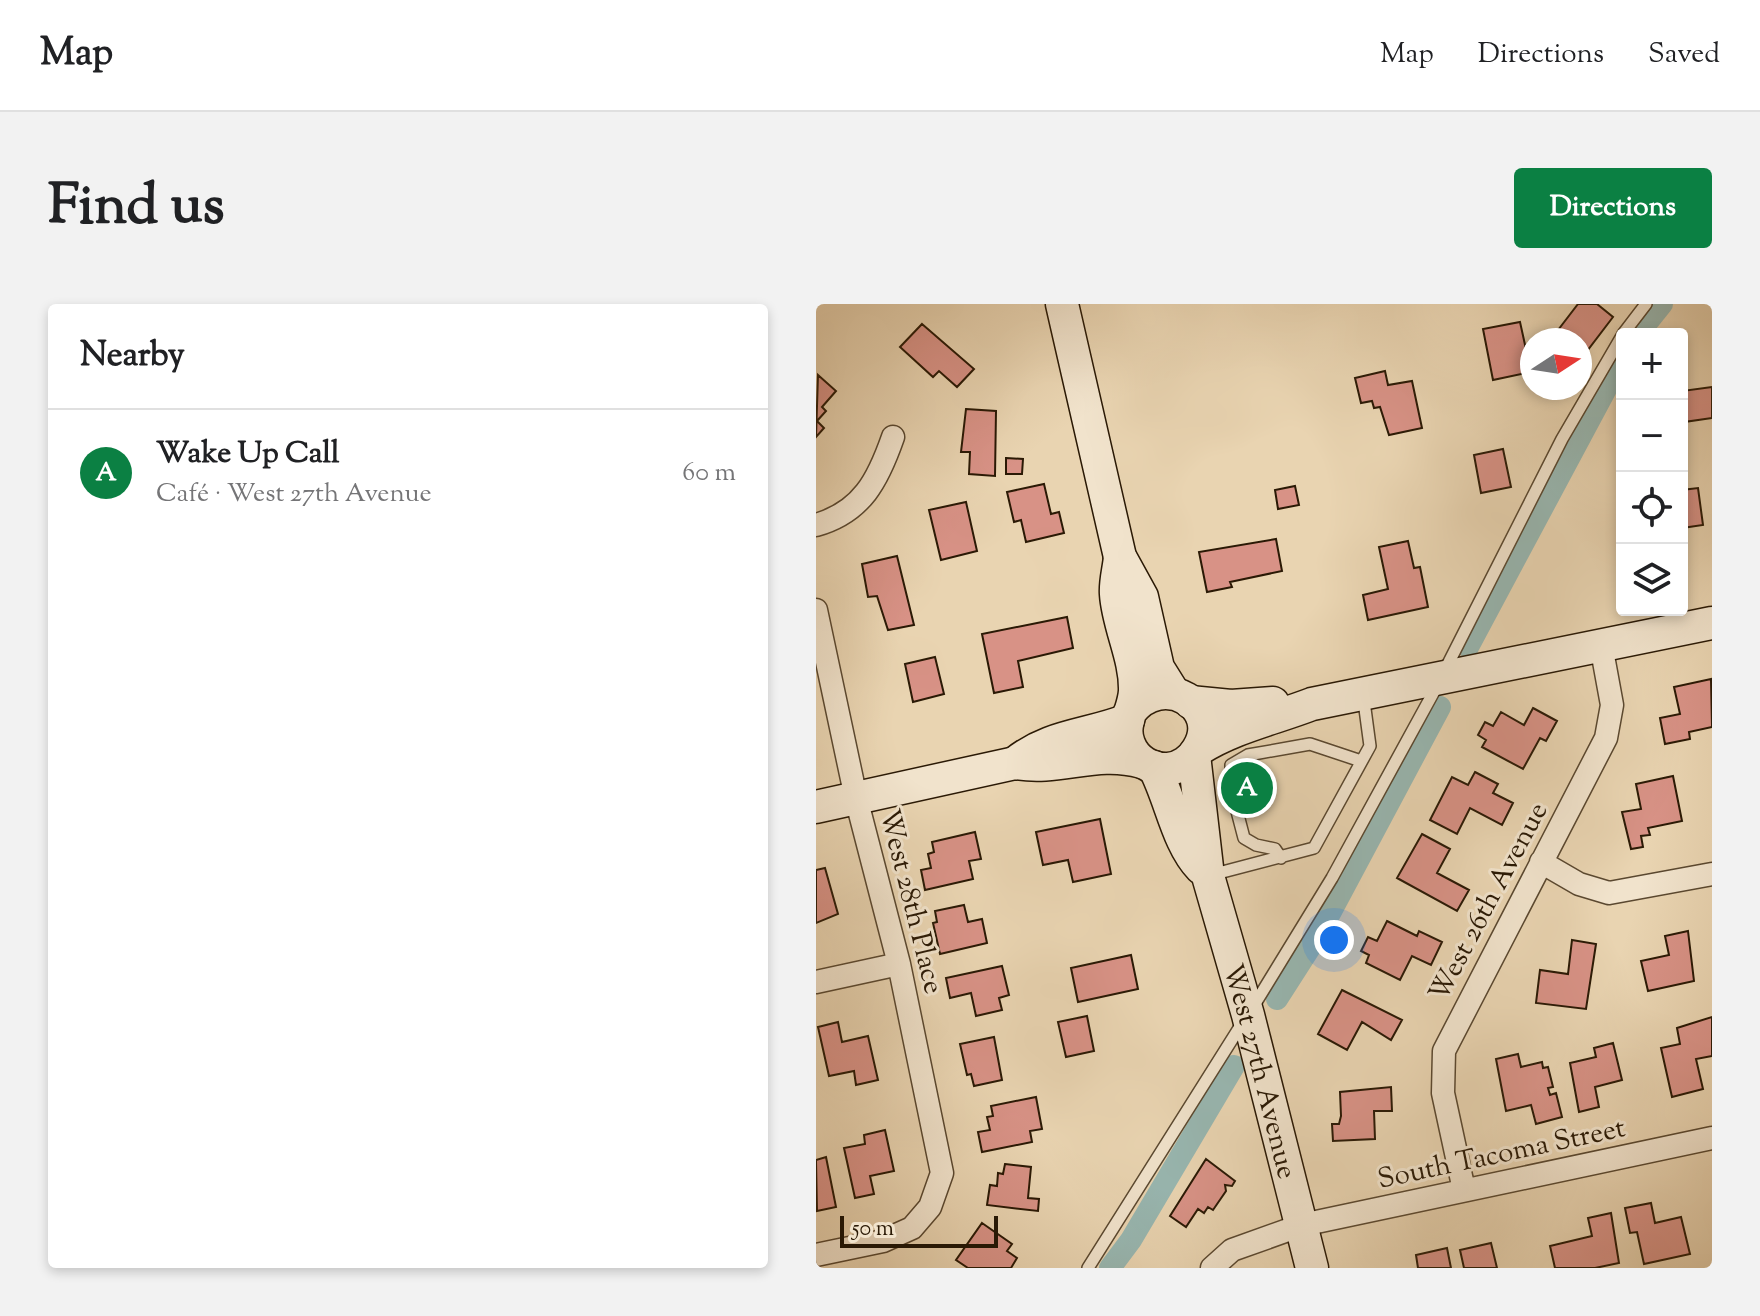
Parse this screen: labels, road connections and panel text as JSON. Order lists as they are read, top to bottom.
{
  "streets": {
    "main road": ["West 27th Avenue"],
    "street": ["West 28th Place", "West 26th Avenue", "South Tacoma Street"]
  },
  "crossings": [
    ["West 26th Avenue", "South Tacoma Street"],
    ["West 27th Avenue", "South Tacoma Street"]
  ],
  "scale_bar": "50 m",
  "north": "right",
  "page": {
    "header": "Map",
    "nav": ["Map", "Directions", "Saved"],
    "title": "Find us",
    "buttons": "Directions",
    "heading": "Nearby",
    "map_buttons": ["+", "−"],
    "list": [
      {
        "mark": "A",
        "name": "Wake Up Call",
        "note": "Café · West 27th Avenue",
        "value": "60 m"
      }
    ],
    "pins": "A",
    "scale": "50 m"
  }
}
